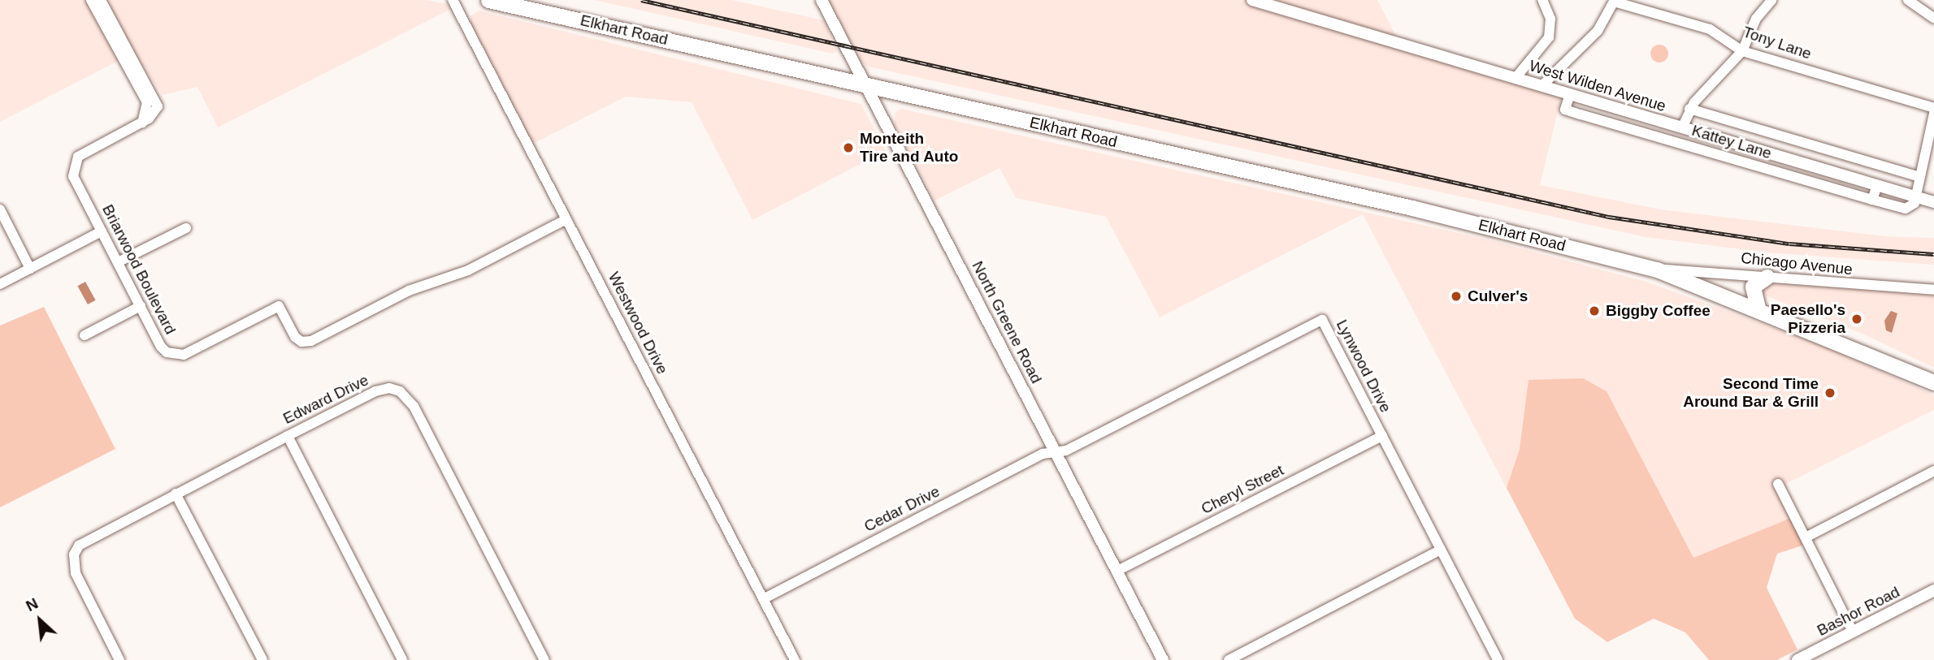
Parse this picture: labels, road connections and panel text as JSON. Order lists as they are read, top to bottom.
{
  "streets": {
    "highway": ["Elkhart Road"],
    "street": [
      "Tony Lane",
      "West Wilden Avenue",
      "Kattey Lane",
      "Chicago Avenue",
      "Briarwood Boulevard",
      "North Greene Road",
      "Westwood Drive",
      "Lynwood Drive",
      "Edward Drive",
      "Cheryl Street",
      "Cedar Drive",
      "Bashor Road"
    ]
  },
  "crossings": [
    ["Elkhart Road", "Chicago Avenue"],
    ["Elkhart Road", "North Greene Road"],
    ["West Wilden Avenue", "Kattey Lane"],
    ["Briarwood Boulevard", "Westwood Drive"],
    ["North Greene Road", "Lynwood Drive"],
    ["North Greene Road", "Cheryl Street"],
    ["North Greene Road", "Cedar Drive"],
    ["Westwood Drive", "Cedar Drive"],
    ["Lynwood Drive", "Cheryl Street"],
    ["Lynwood Drive", "Cedar Drive"]
  ],
  "places": [
    "Monteith Tire and Auto",
    "Culver's",
    "Biggby Coffee",
    "Paesello's Pizzeria",
    "Second Time Around Bar & Grill"
  ],
  "north": "top left"
}
